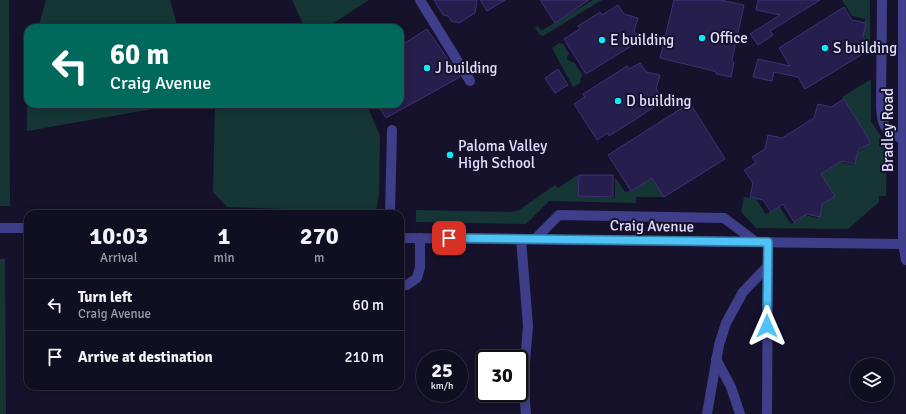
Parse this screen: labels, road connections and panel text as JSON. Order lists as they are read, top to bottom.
{
  "streets": {
    "street": ["Bradley Road", "Craig Avenue"]
  },
  "crossings": [
    ["Bradley Road", "Craig Avenue"]
  ],
  "places": [
    "Office",
    "E building",
    "S building",
    "J building",
    "D building",
    "Paloma Valley High School"
  ],
  "page": {
    "turn": ["60 m", "Craig Avenue"],
    "eta": [
      "10:03",
      "Arrival",
      "1",
      "min",
      "270",
      "m"
    ],
    "list": [
      {
        "name": "Turn left",
        "note": "Craig Avenue",
        "value": "60 m"
      },
      {
        "name": "Arrive at destination",
        "value": "210 m"
      }
    ],
    "speed": "25 km/h",
    "limit": "30"
  }
}
